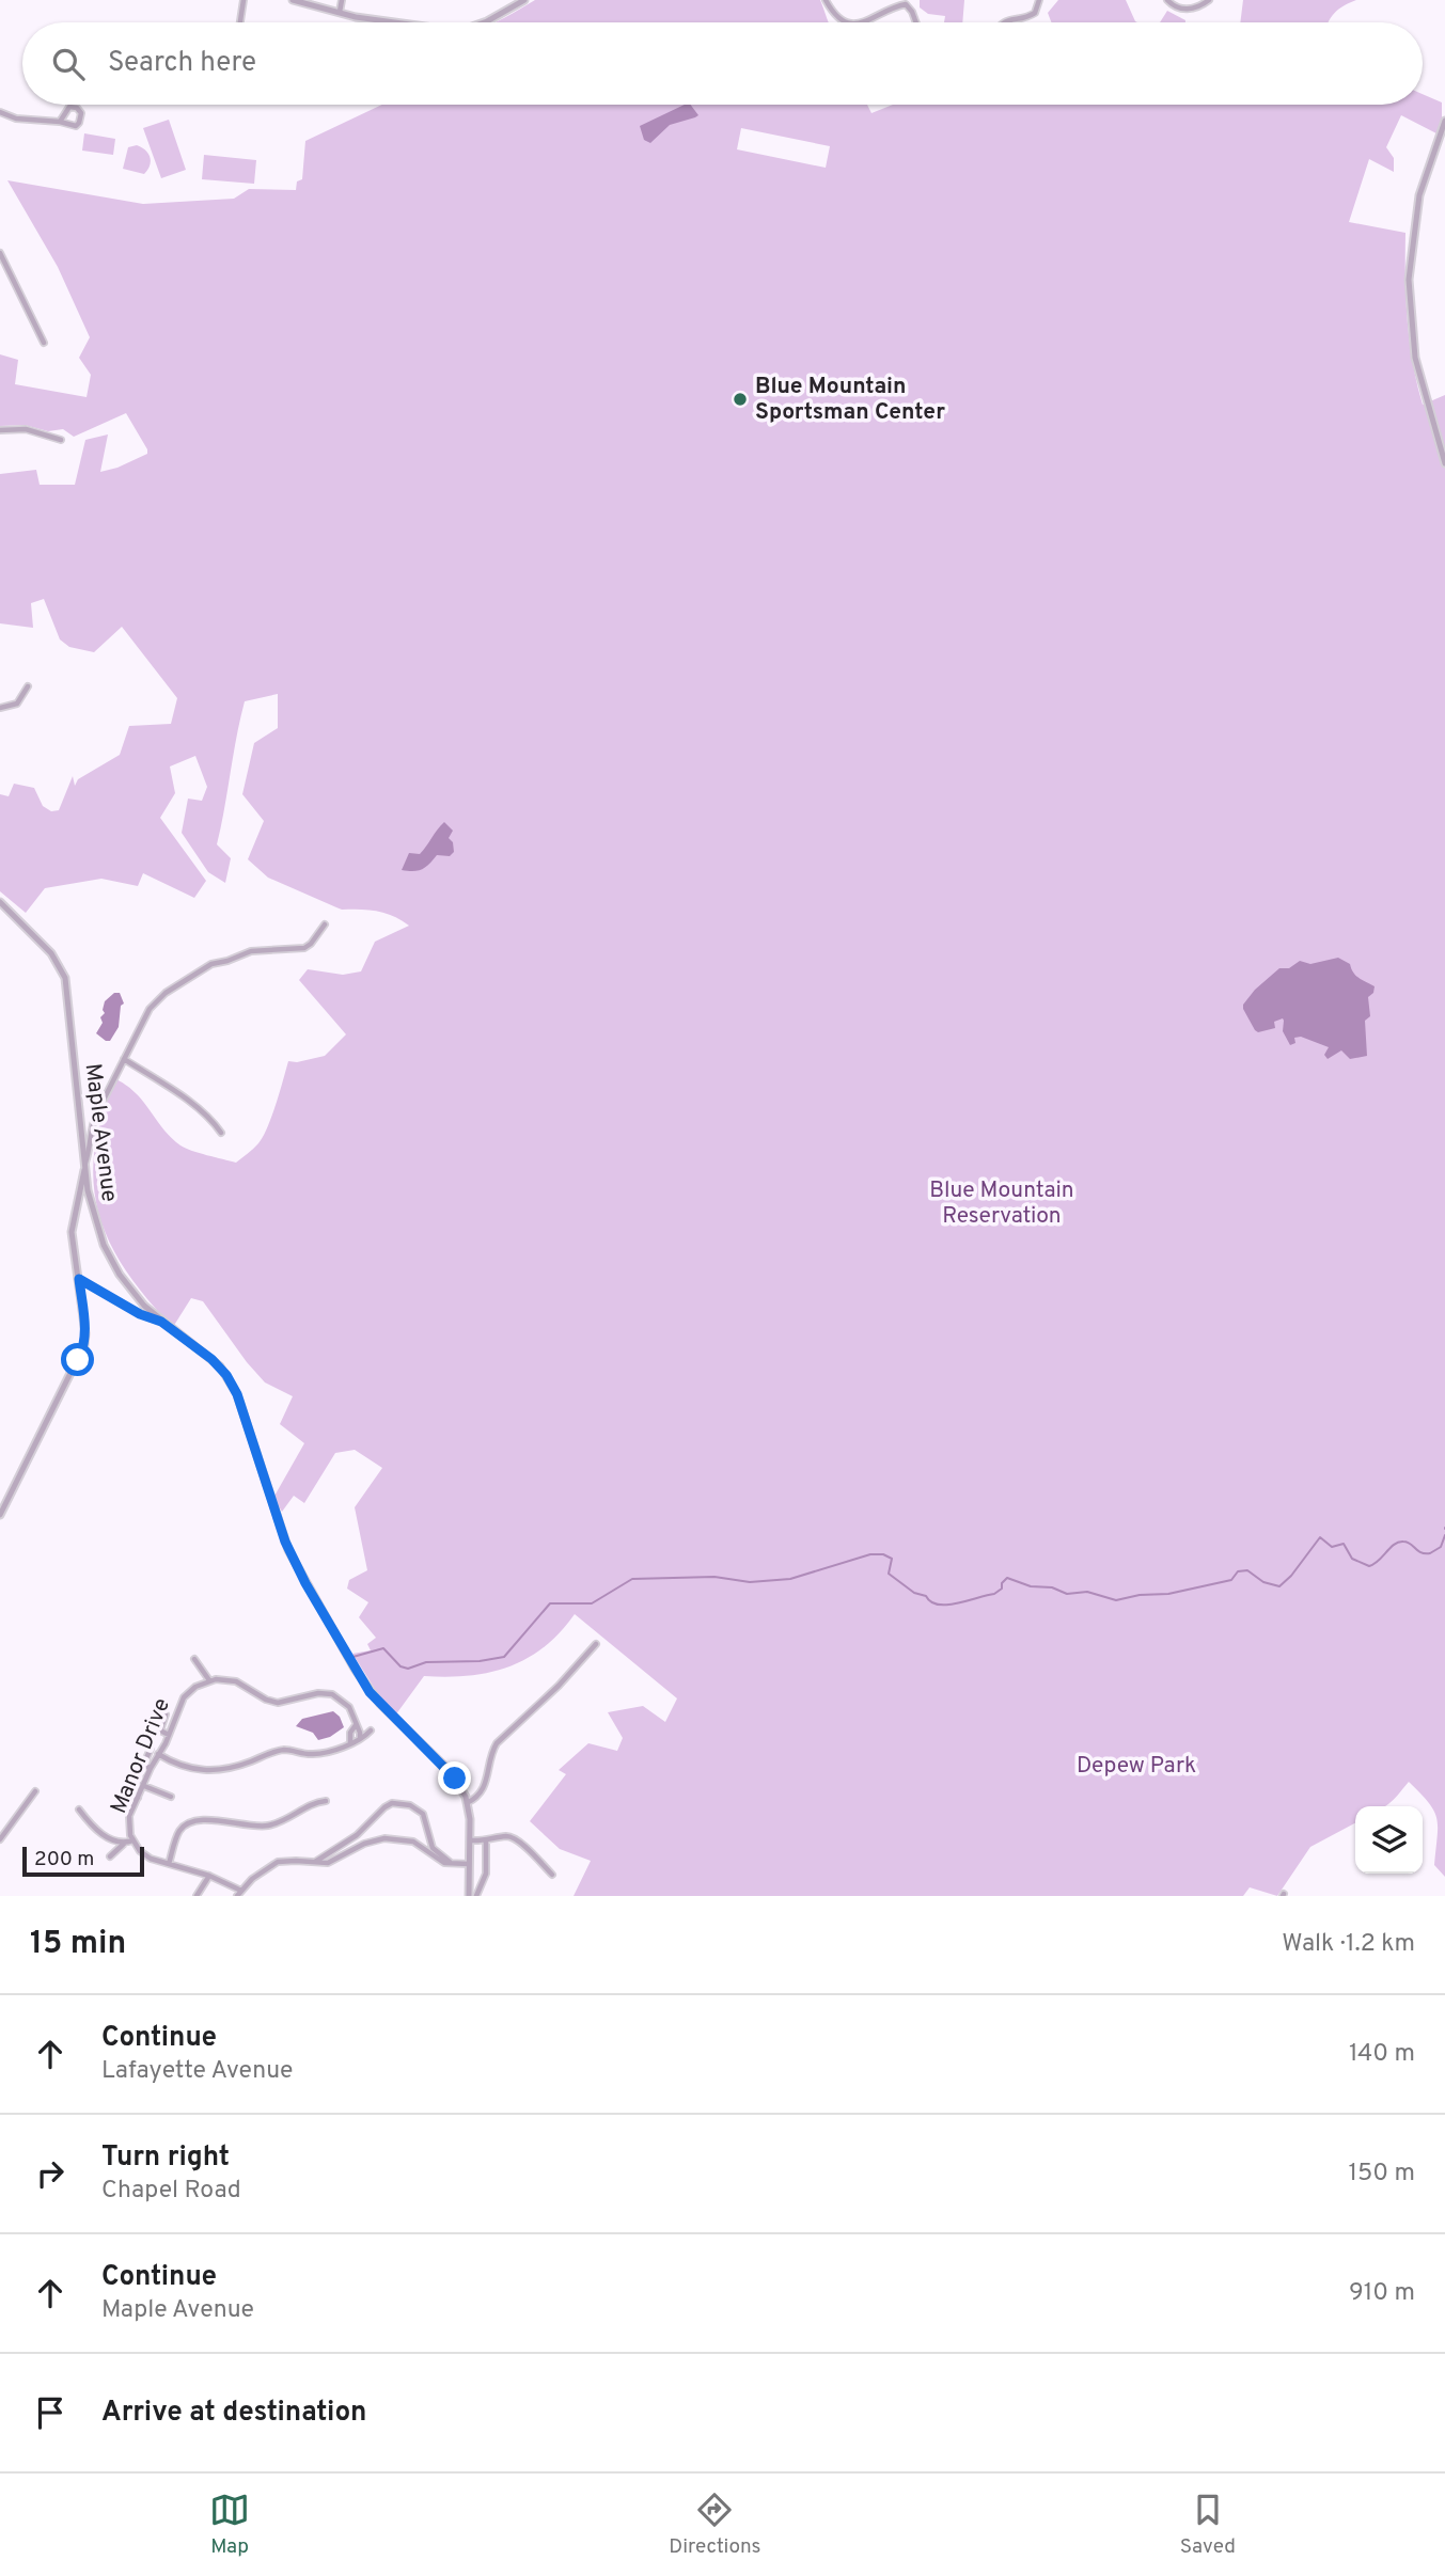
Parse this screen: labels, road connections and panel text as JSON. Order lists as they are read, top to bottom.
{
  "streets": {
    "street": ["Maple Avenue", "Manor Drive"]
  },
  "parks": ["Blue Mountain Reservation", "Depew Park"],
  "places": ["Blue Mountain Sportsman Center"],
  "scale_bar": "200 m",
  "page": {
    "search": "Search here",
    "scale": "200 m",
    "heading": ["15 min", "Walk · 1.2 km"],
    "list": [
      ["Continue", "Lafayette Avenue", "140 m"],
      ["Turn right", "Chapel Road", "150 m"],
      ["Continue", "Maple Avenue", "910 m"],
      "Arrive at destination"
    ],
    "nav": ["Map", "Directions", "Saved"]
  }
}
